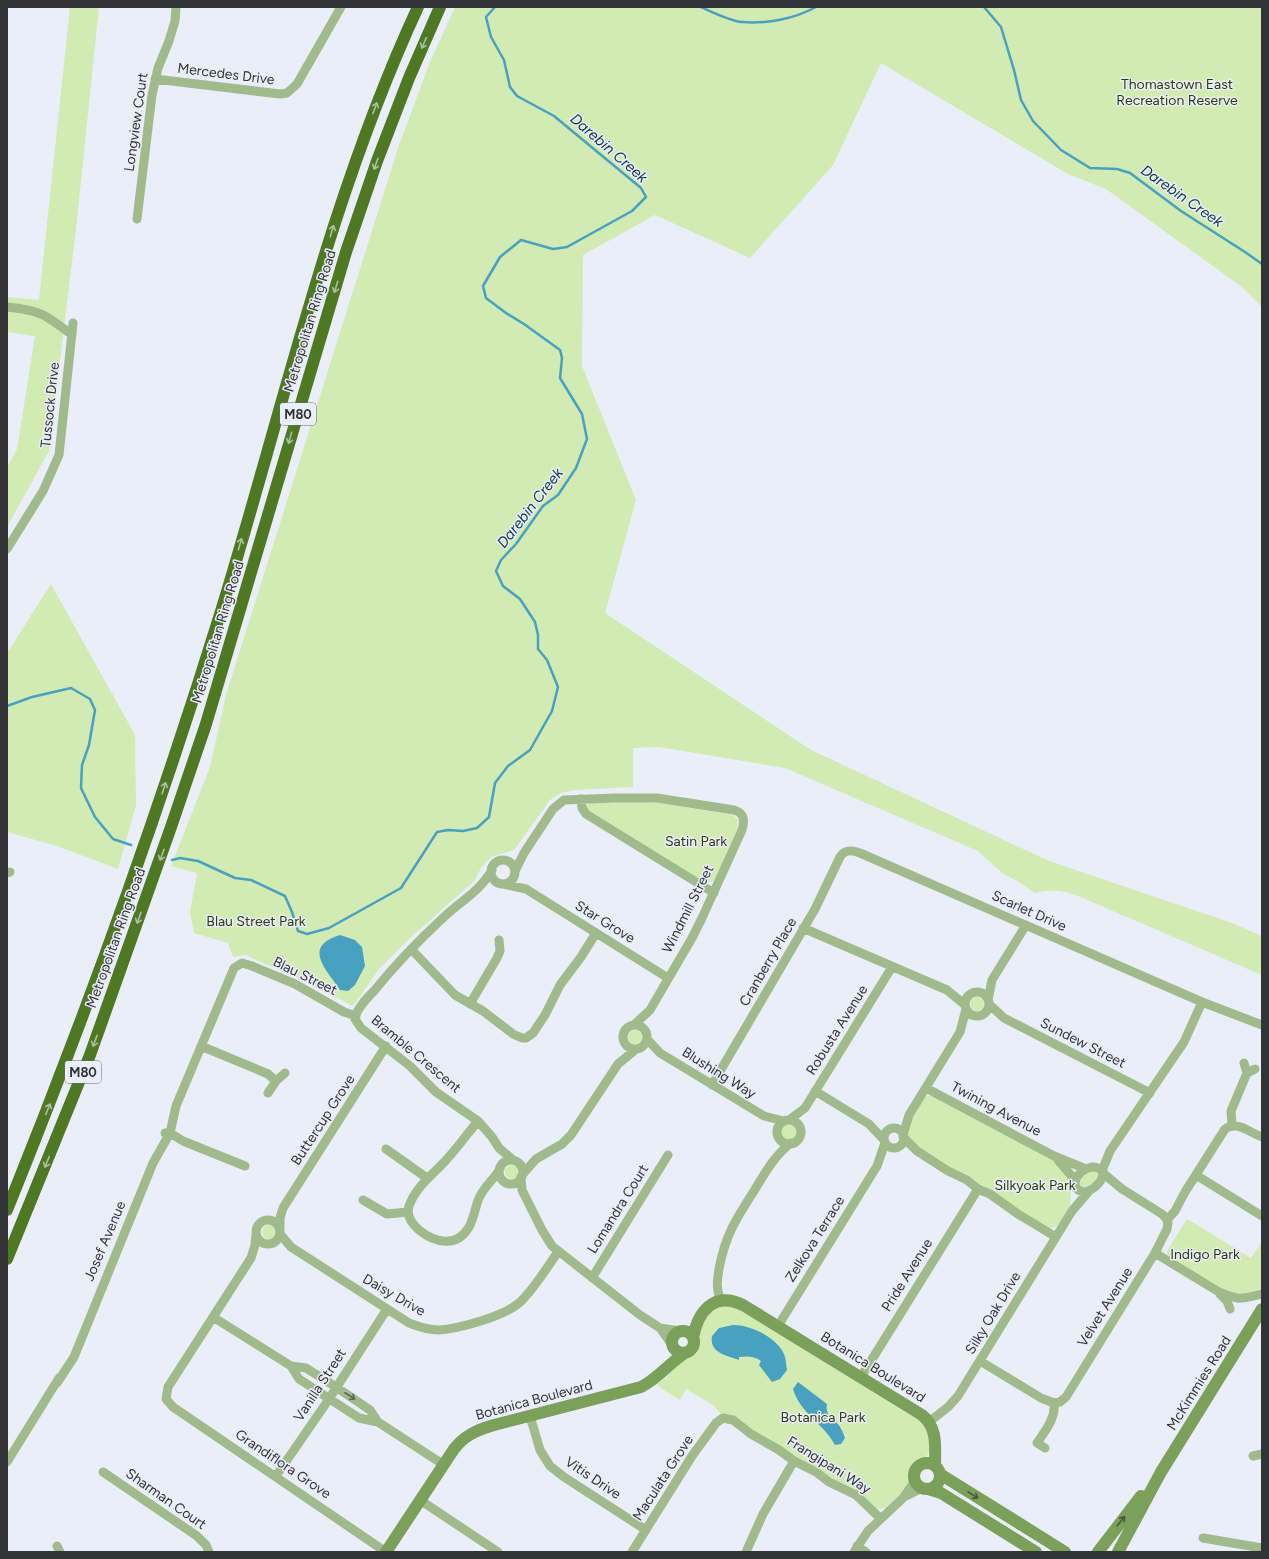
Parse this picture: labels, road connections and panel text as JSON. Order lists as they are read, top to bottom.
{
  "streets": {
    "highway": ["Metropolitan Ring Road", "M80"],
    "street": [
      "Mercedes Drive",
      "Longview Court",
      "Tussock Drive",
      "Windmill Street",
      "Scarlet Drive",
      "Star Grove",
      "Cranberry Place",
      "Blau Street",
      "Robusta Avenue",
      "Sundew Street",
      "Bramble Crescent",
      "Blushing Way",
      "Twining Avenue",
      "Buttercup Grove",
      "Lomandra Court",
      "Zelkova Terrace",
      "Josef Avenue",
      "Pride Avenue",
      "Daisy Drive",
      "Velvet Avenue",
      "Silky Oak Drive",
      "Botanica Boulevard",
      "McKimmies Road",
      "Vanilla Street",
      "Grandiflora Grove",
      "Frangipani Way",
      "Vitis Drive",
      "Maculata Grove",
      "Sharman Court"
    ]
  },
  "crossings": [
    ["Mercedes Drive", "Longview Court"],
    ["Windmill Street", "Star Grove"],
    ["Windmill Street", "Blushing Way"],
    ["Scarlet Drive", "Cranberry Place"],
    ["Star Grove", "Bramble Crescent"],
    ["Cranberry Place", "Blushing Way"],
    ["Blau Street", "Bramble Crescent"],
    ["Blau Street", "Josef Avenue"],
    ["Robusta Avenue", "Blushing Way"],
    ["Bramble Crescent", "Buttercup Grove"],
    ["Twining Avenue", "Silky Oak Drive"],
    ["Buttercup Grove", "Daisy Drive"],
    ["Zelkova Terrace", "Botanica Boulevard"],
    ["Pride Avenue", "Botanica Boulevard"],
    ["Daisy Drive", "Vanilla Street"],
    ["Silky Oak Drive", "Botanica Boulevard"],
    ["Botanica Boulevard", "Grandiflora Grove"],
    ["Botanica Boulevard", "Vitis Drive"],
    ["Vanilla Street", "Grandiflora Grove"],
    ["Frangipani Way", "Maculata Grove"],
    ["Vitis Drive", "Maculata Grove"]
  ],
  "water": ["Darebin Creek"],
  "parks": [
    "Thomastown East Recreation Reserve",
    "Satin Park",
    "Blau Street Park",
    "Silkyoak Park",
    "Indigo Park",
    "Botanica Park"
  ]
}
